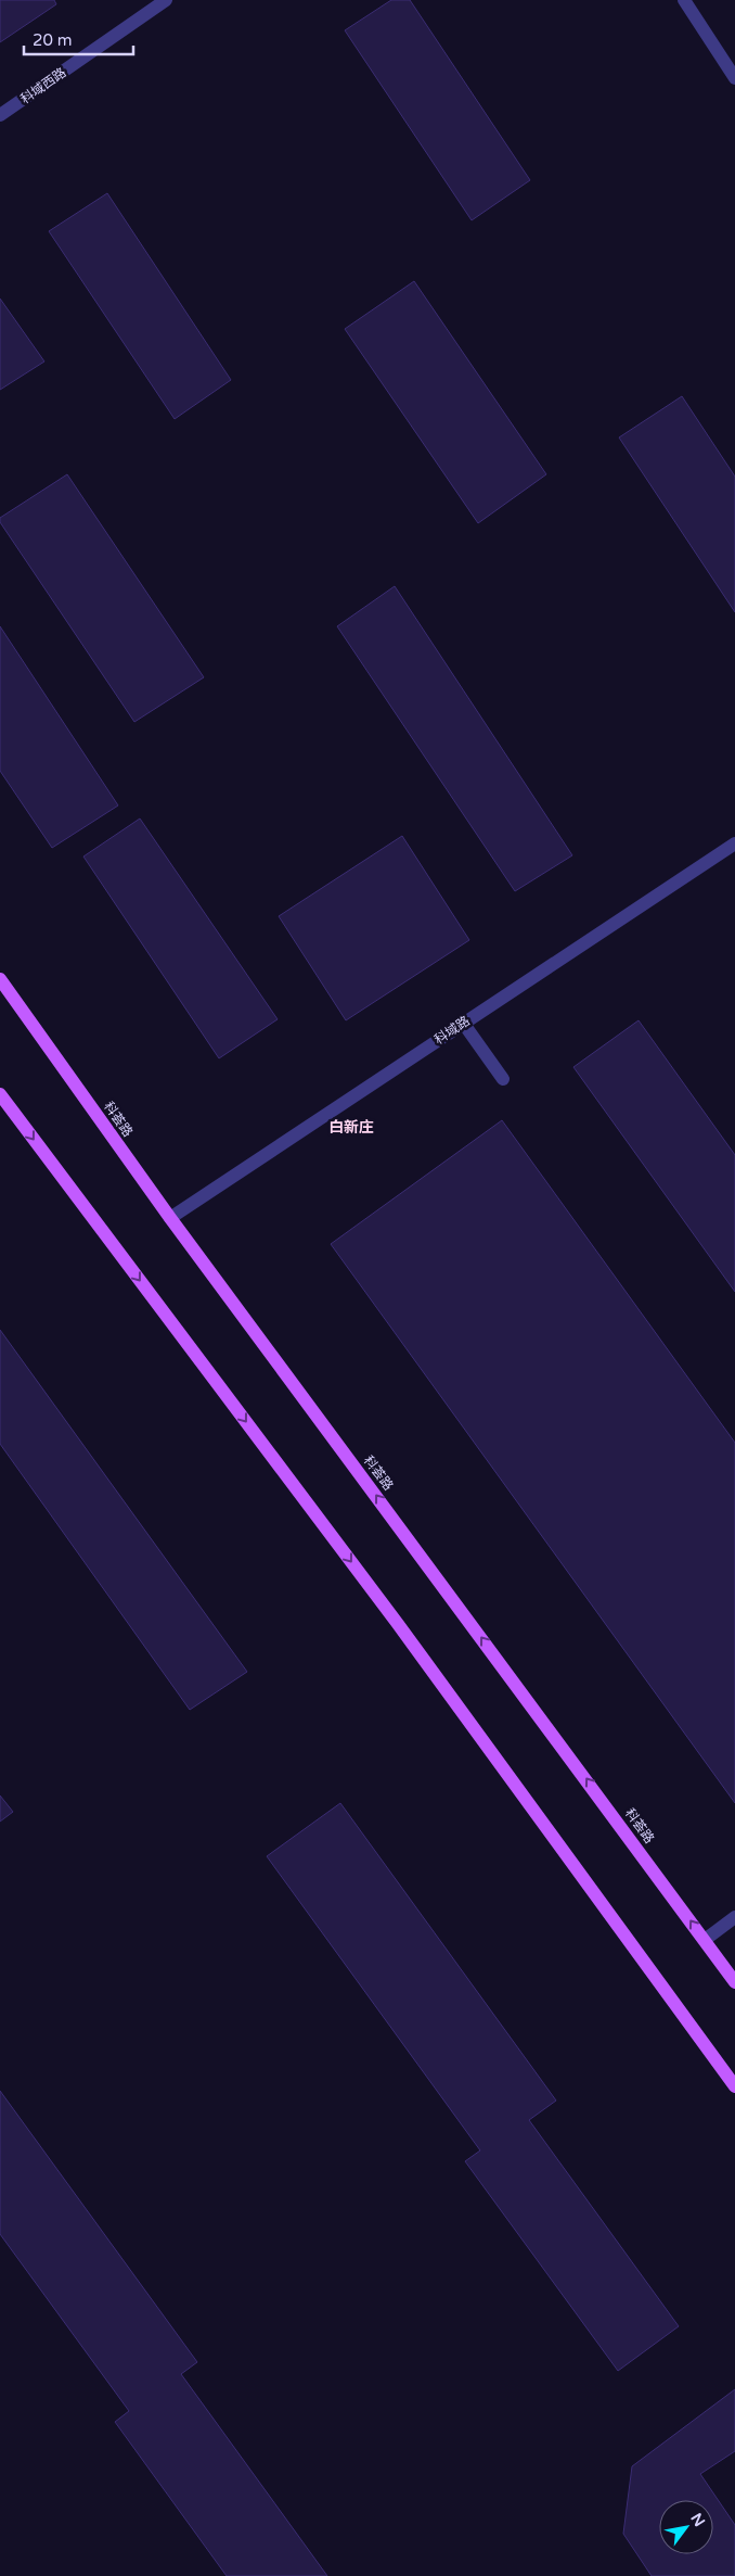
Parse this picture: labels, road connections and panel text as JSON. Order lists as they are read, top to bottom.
{
  "streets": {
    "main road": ["科荟路"],
    "street": ["科域西路", "科域路"]
  },
  "crossings": [
    ["科域路", "科荟路"]
  ],
  "districts": ["白新庄"],
  "scale_bar": "20 m",
  "north": "top right"
}
